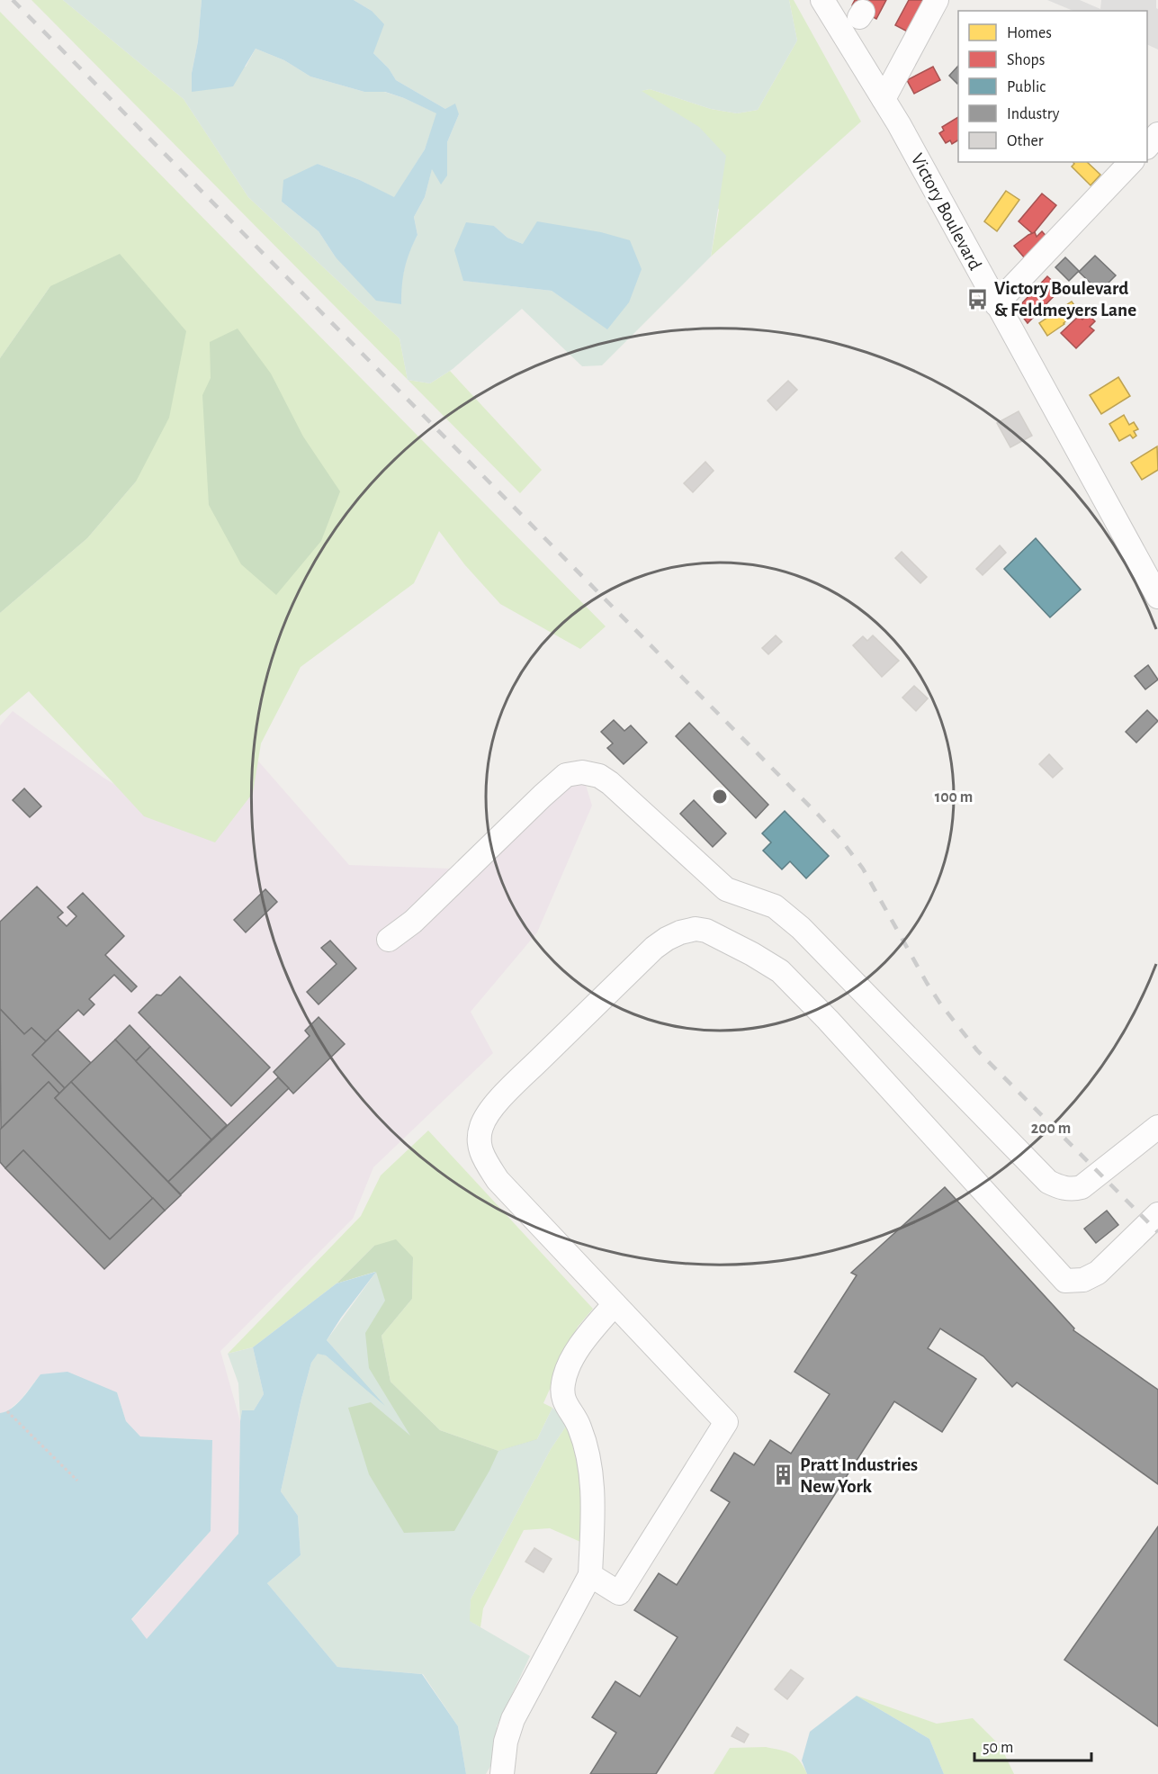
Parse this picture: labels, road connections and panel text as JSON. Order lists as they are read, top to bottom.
{
  "streets": {
    "street": ["Victory Boulevard"]
  },
  "places": {
    "bus stop": ["Victory Boulevard & Feldmeyers Lane"],
    "building": ["Pratt Industries New York"]
  },
  "legend": [
    "Homes",
    "Shops",
    "Public",
    "Industry",
    "Other"
  ],
  "scale_bar": "50 m",
  "rings": ["100 m", "200 m"]
}
